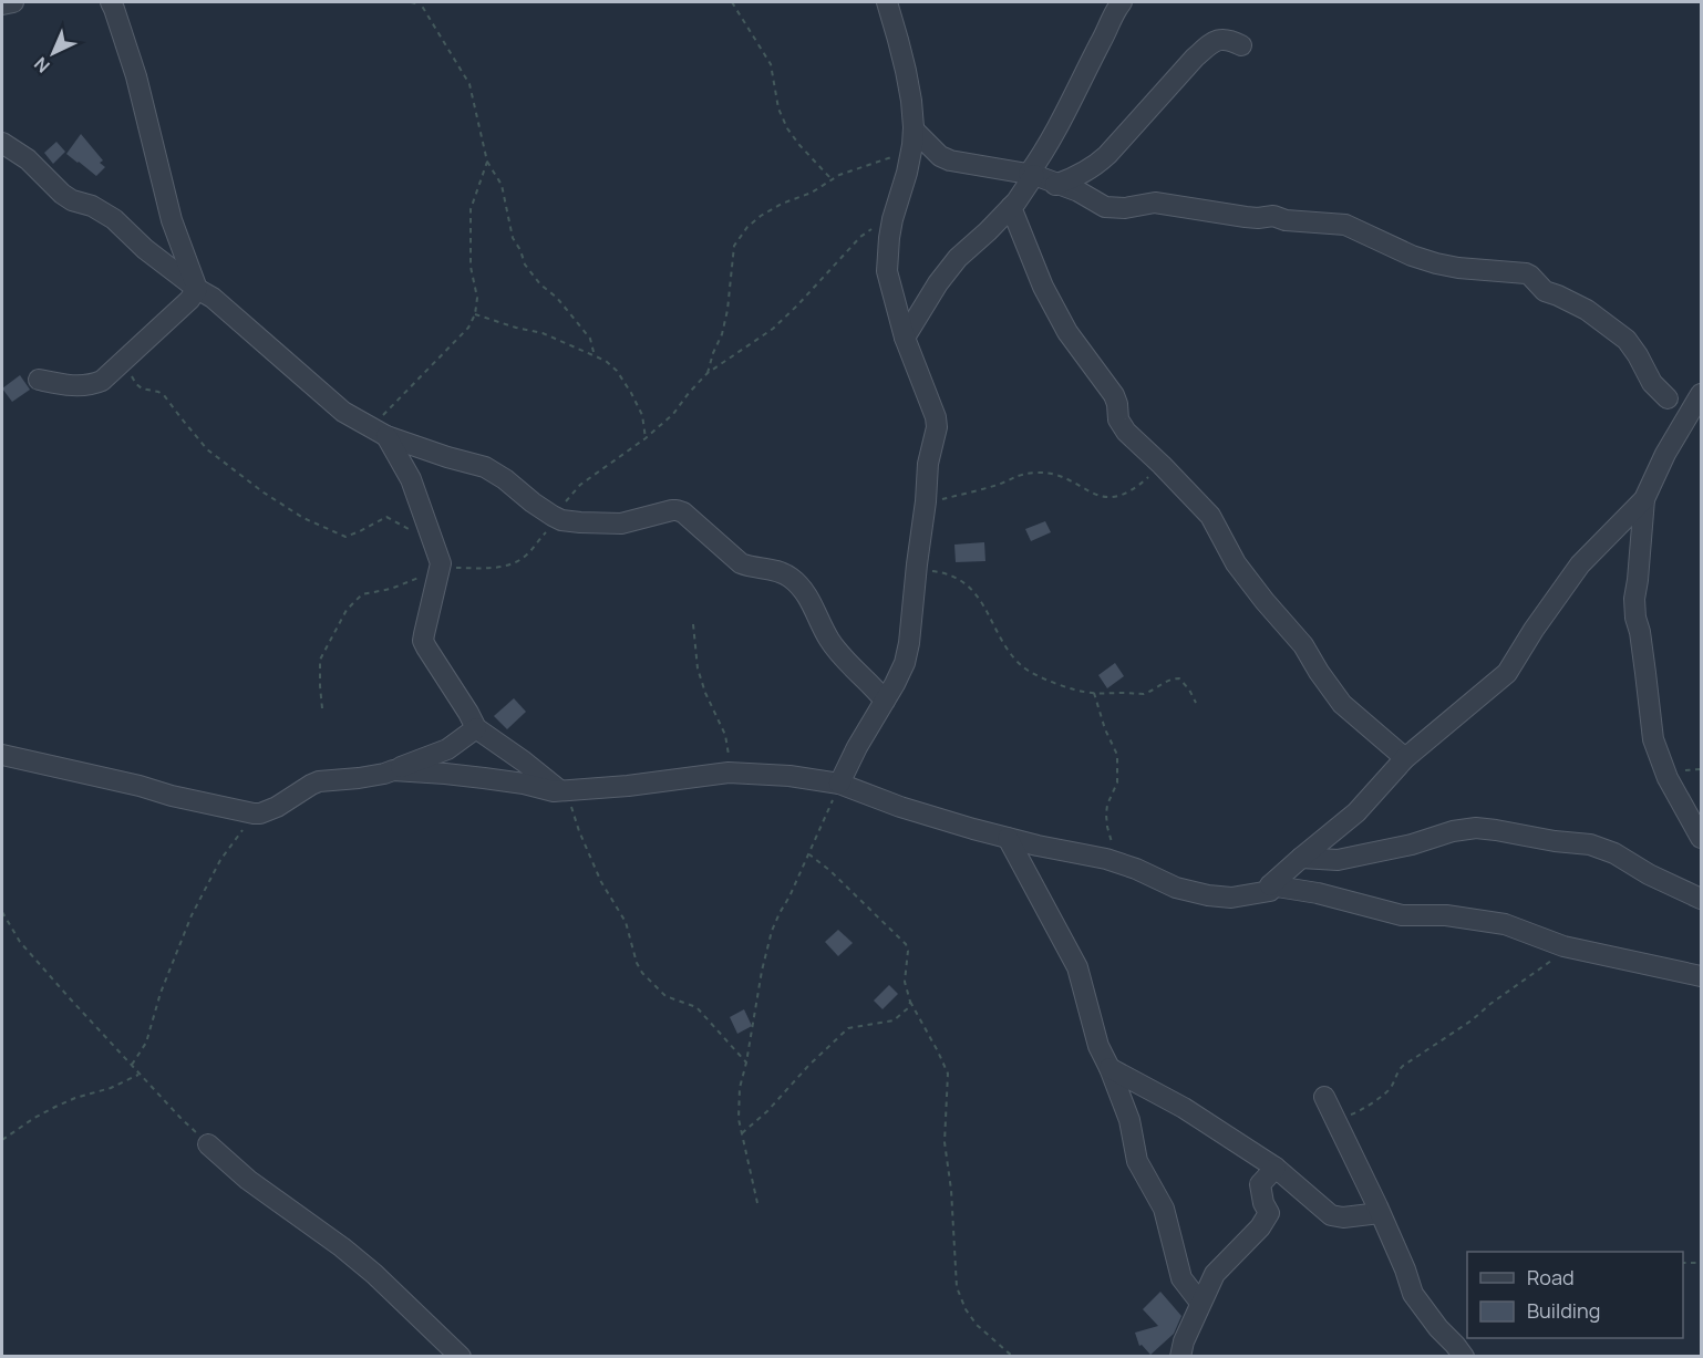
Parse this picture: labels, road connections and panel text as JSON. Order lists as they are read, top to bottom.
{
  "legend": ["Road", "Building"],
  "north": "bottom left"
}
